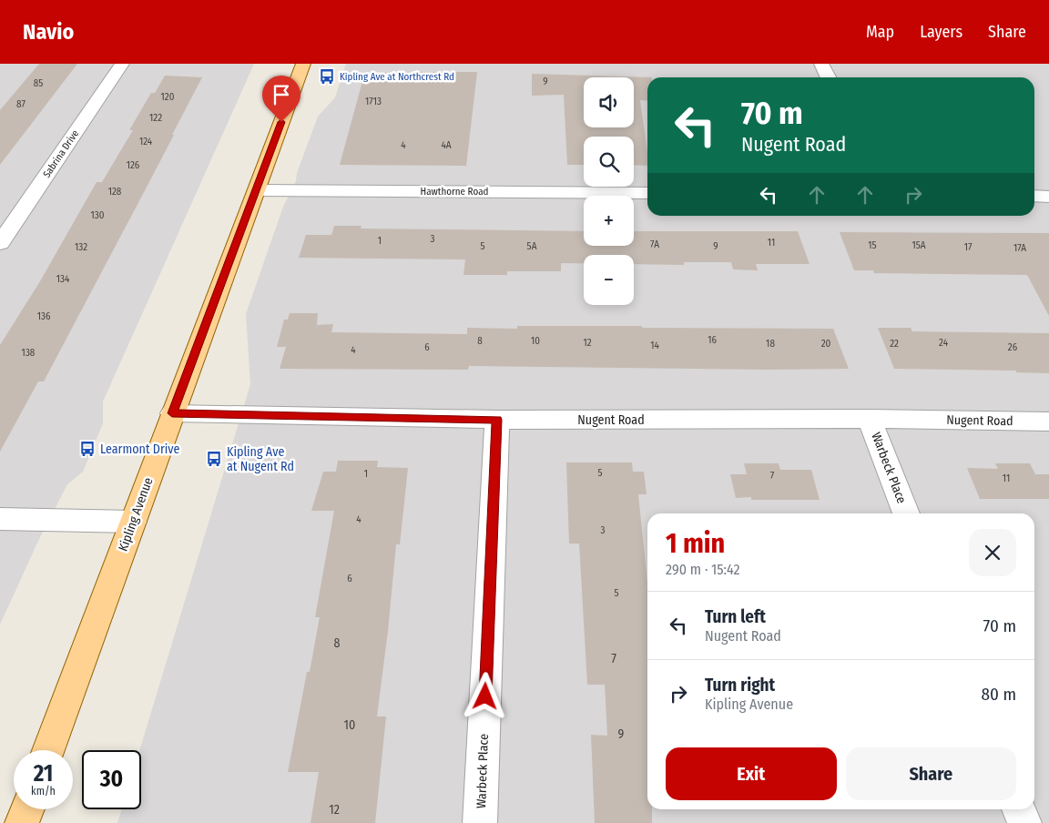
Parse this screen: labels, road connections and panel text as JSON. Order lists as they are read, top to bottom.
{
  "streets": {
    "main road": ["Kipling Avenue"],
    "street": [
      "Sabrina Drive",
      "Hawthorne Road",
      "Nugent Road",
      "Warbeck Place"
    ]
  },
  "crossings": [
    ["Hawthorne Road", "Kipling Avenue"],
    ["Nugent Road", "Warbeck Place"],
    ["Nugent Road", "Kipling Avenue"]
  ],
  "places": {
    "bus stop": ["Kipling Ave at Northcrest Rd", "Learmont Drive", "Kipling Ave at Nugent Rd"]
  },
  "house_numbers": [
    "9",
    "85",
    "120",
    "1713",
    "87",
    "122",
    "124",
    "4",
    "4A",
    "126",
    "128",
    "130",
    "3",
    "1",
    "11",
    "7A",
    "15",
    "15A",
    "5",
    "5A",
    "9",
    "132",
    "17",
    "17A",
    "134",
    "136",
    "16",
    "8",
    "10",
    "12",
    "24",
    "18",
    "20",
    "22",
    "14",
    "6",
    "26",
    "4",
    "138",
    "5",
    "1",
    "7",
    "11",
    "4",
    "3",
    "6",
    "5",
    "8",
    "7",
    "10",
    "9",
    "12"
  ],
  "page": {
    "header": "Navio",
    "nav": ["Map", "Layers", "Share"],
    "map_buttons": ["+", "−"],
    "turn": ["70 m", "Nugent Road"],
    "heading": ["1 min", "290 m · 15:42"],
    "list": [
      {
        "name": "Turn left",
        "note": "Nugent Road",
        "value": "70 m"
      },
      {
        "name": "Turn right",
        "note": "Kipling Avenue",
        "value": "80 m"
      }
    ],
    "buttons": ["Exit", "Share"],
    "speed": "21 km/h",
    "limit": "30"
  }
}
